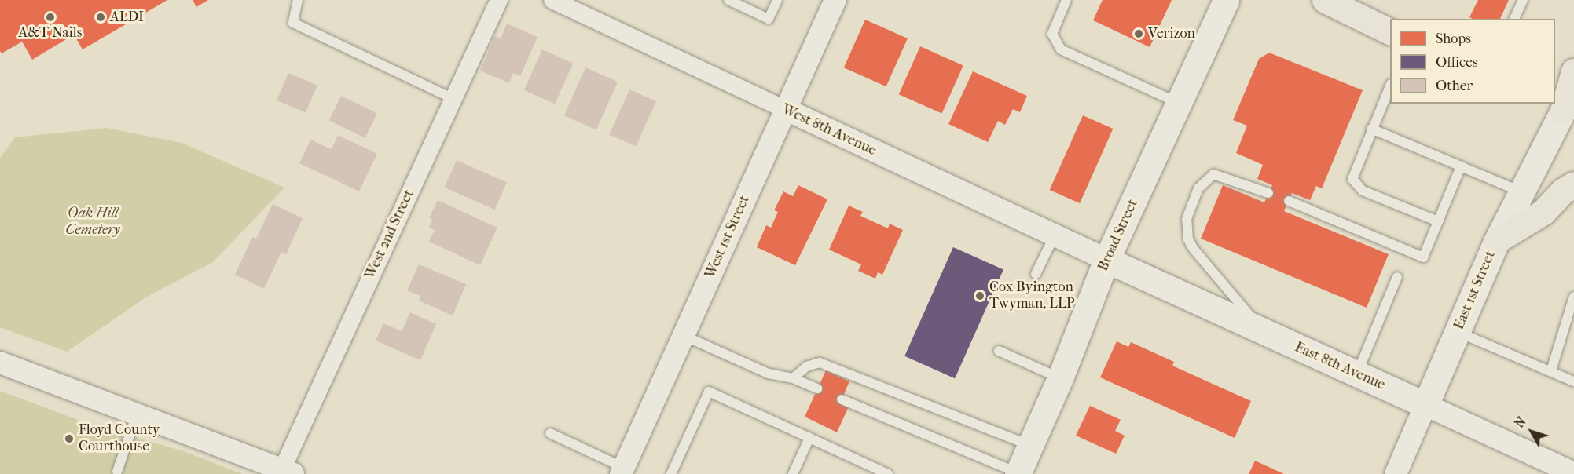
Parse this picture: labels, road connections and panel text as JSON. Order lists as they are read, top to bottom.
{
  "streets": {
    "main road": ["Broad Street", "East 1st Street", "East 8th Avenue"],
    "street": ["West 8th Avenue", "West 2nd Street", "West 1st Street"]
  },
  "crossings": [
    ["West 8th Avenue", "Broad Street"],
    ["West 8th Avenue", "West 1st Street"],
    ["West 8th Avenue", "East 8th Avenue"],
    ["Broad Street", "East 8th Avenue"],
    ["East 1st Street", "East 8th Avenue"]
  ],
  "parks": ["Oak Hill Cemetery"],
  "places": [
    "A&T Nails",
    "ALDI",
    "Verizon",
    "Cox Byington Twyman, LLP",
    "Floyd County Courthouse"
  ],
  "legend": ["Shops", "Offices", "Other"],
  "north": "top left"
}
